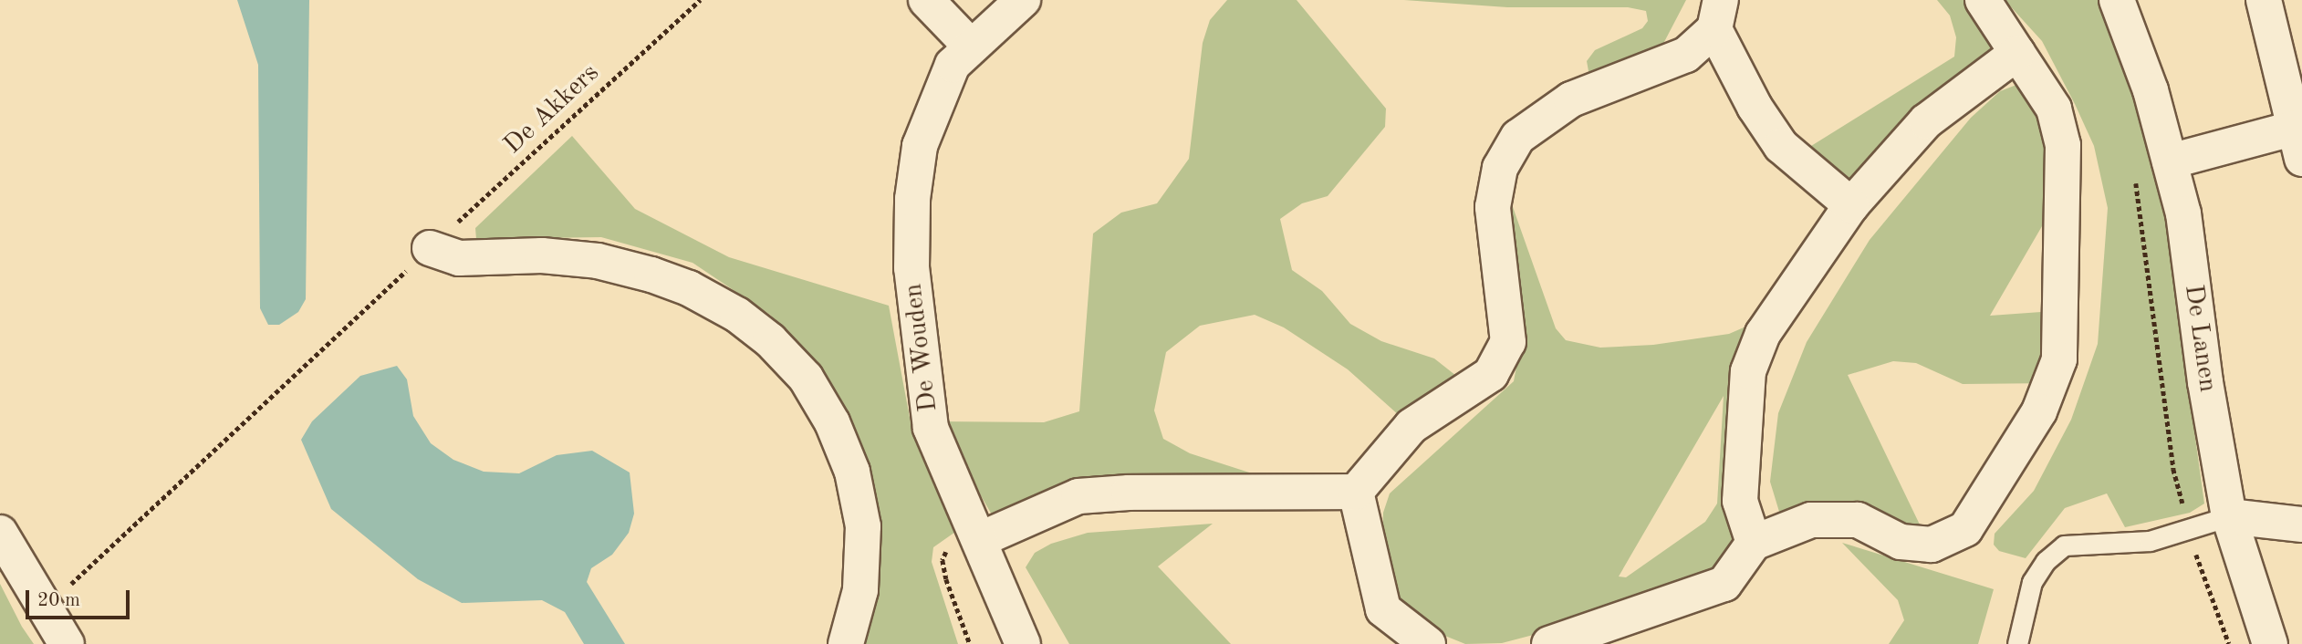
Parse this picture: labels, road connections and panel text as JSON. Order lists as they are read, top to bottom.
{
  "streets": {
    "street": ["De Lanen", "De Wouden"],
    "path": ["De Akkers"]
  },
  "scale_bar": "20 m"
}
